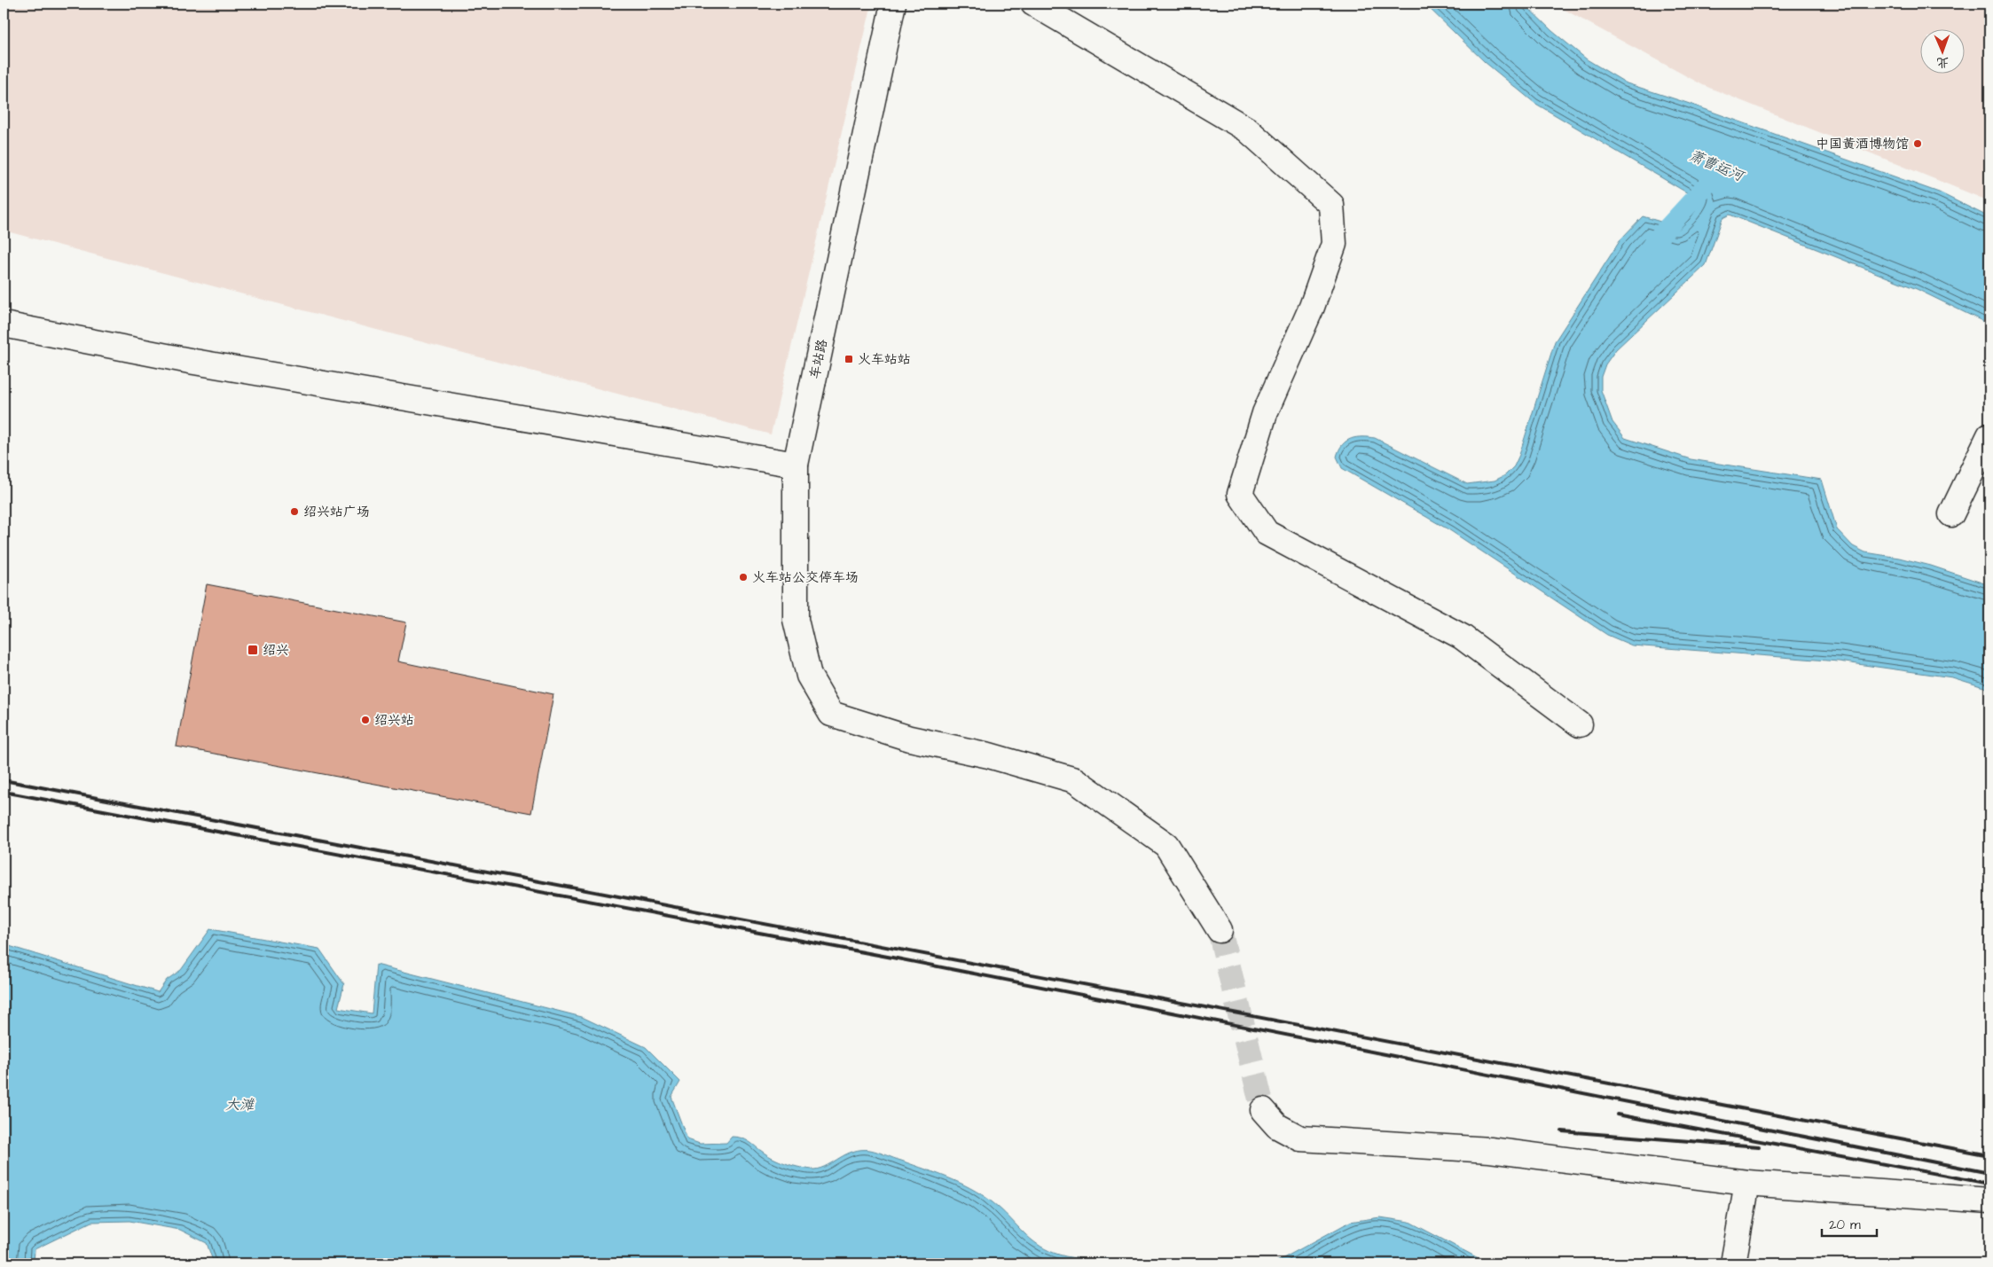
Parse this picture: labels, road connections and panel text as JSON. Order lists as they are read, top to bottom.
{
  "streets": {
    "street": ["车站路"]
  },
  "water": ["萧曹运河", "大滩"],
  "places": {
    "other": [
      "中国黄酒博物馆",
      "绍兴站广场",
      "火车站公交停车场",
      "绍兴站"
    ],
    "transit": ["火车站站", "绍兴"]
  },
  "scale_bar": "20 m",
  "north": "bottom"
}
